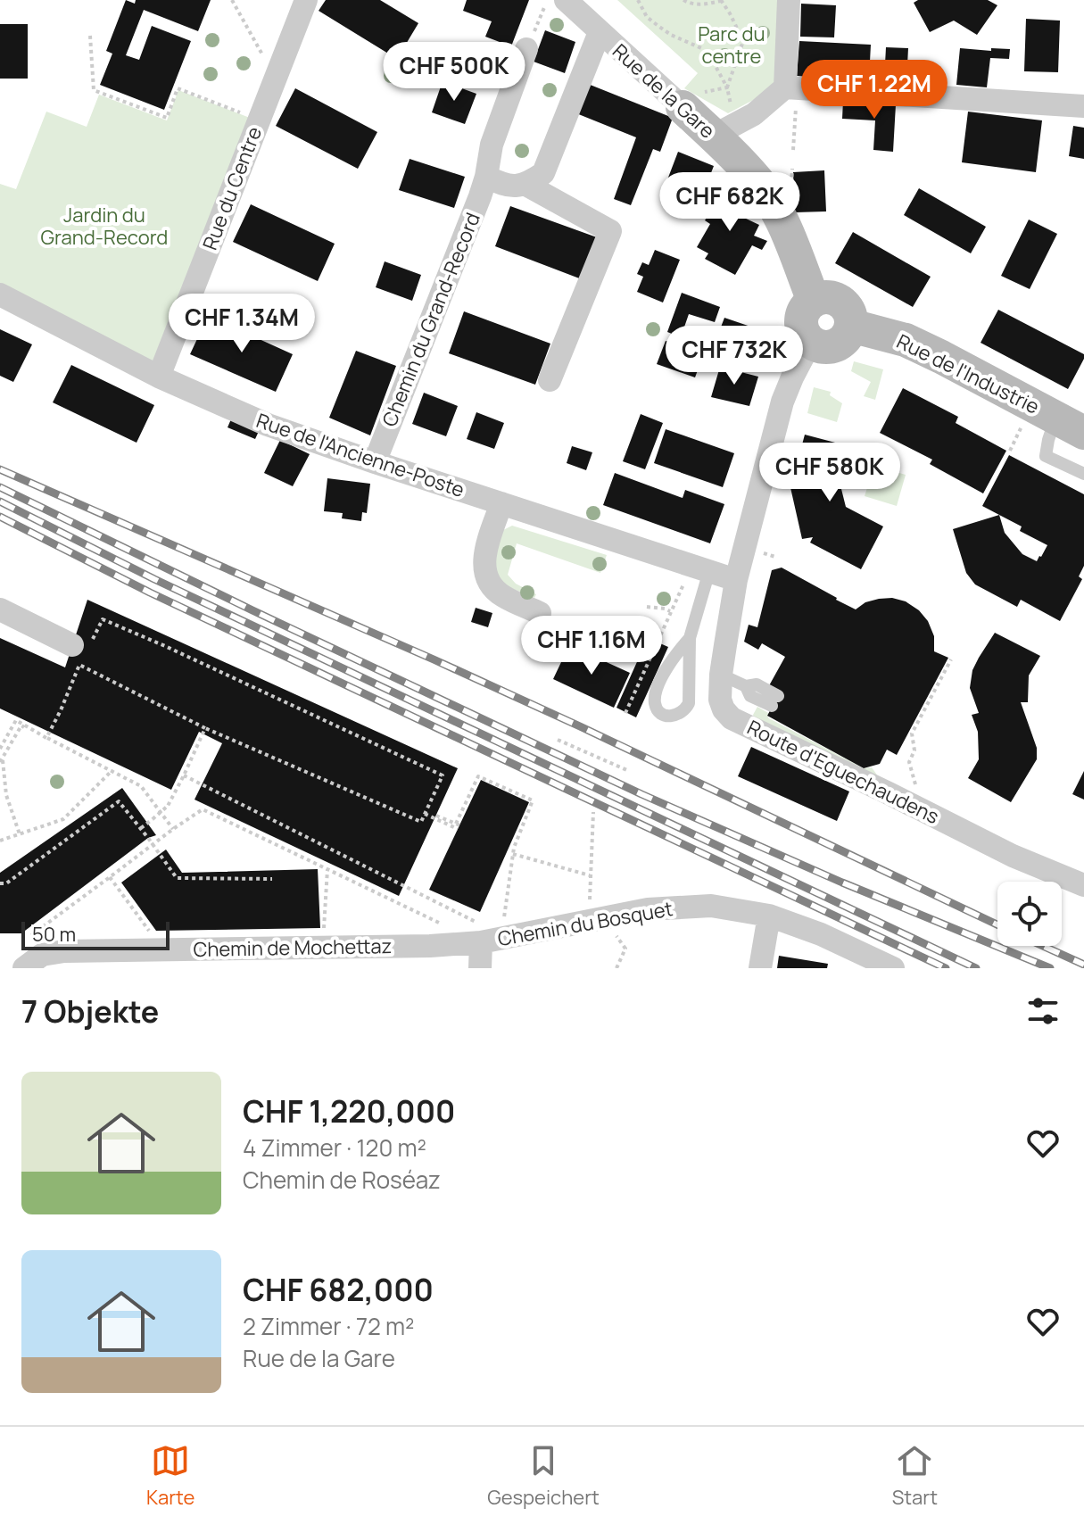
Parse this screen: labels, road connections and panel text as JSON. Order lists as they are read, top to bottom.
{
  "streets": {
    "street": [
      "Rue de la Gare",
      "Rue du Centre",
      "Chemin du Grand-Record",
      "Rue de l'Industrie",
      "Rue de l'Ancienne-Poste",
      "Route d'Eguechaudens",
      "Chemin du Bosquet",
      "Chemin de Mochettaz"
    ]
  },
  "crossings": [
    ["Rue de la Gare", "Rue de l'Industrie"],
    ["Rue du Centre", "Rue de l'Ancienne-Poste"],
    ["Chemin du Grand-Record", "Rue de l'Ancienne-Poste"],
    ["Rue de l'Ancienne-Poste", "Route d'Eguechaudens"],
    ["Chemin du Bosquet", "Chemin de Mochettaz"]
  ],
  "parks": ["Parc du centre", "Jardin du Grand-Record"],
  "scale_bar": "50 m",
  "page": {
    "price": [
      "CHF 500K",
      "CHF 1.22M",
      "CHF 682K",
      "CHF 1.34M",
      "CHF 732K",
      "CHF 580K",
      "CHF 1.16M"
    ],
    "scale": "50 m",
    "heading": "7 Objekte",
    "list": [
      {
        "name": "CHF 1,220,000",
        "note": "4 Zimmer · 120 m² · Chemin de Roséaz"
      },
      {
        "name": "CHF 682,000",
        "note": "2 Zimmer · 72 m² · Rue de la Gare"
      }
    ],
    "tabs": ["Karte", "Gespeichert", "Start"]
  }
}
